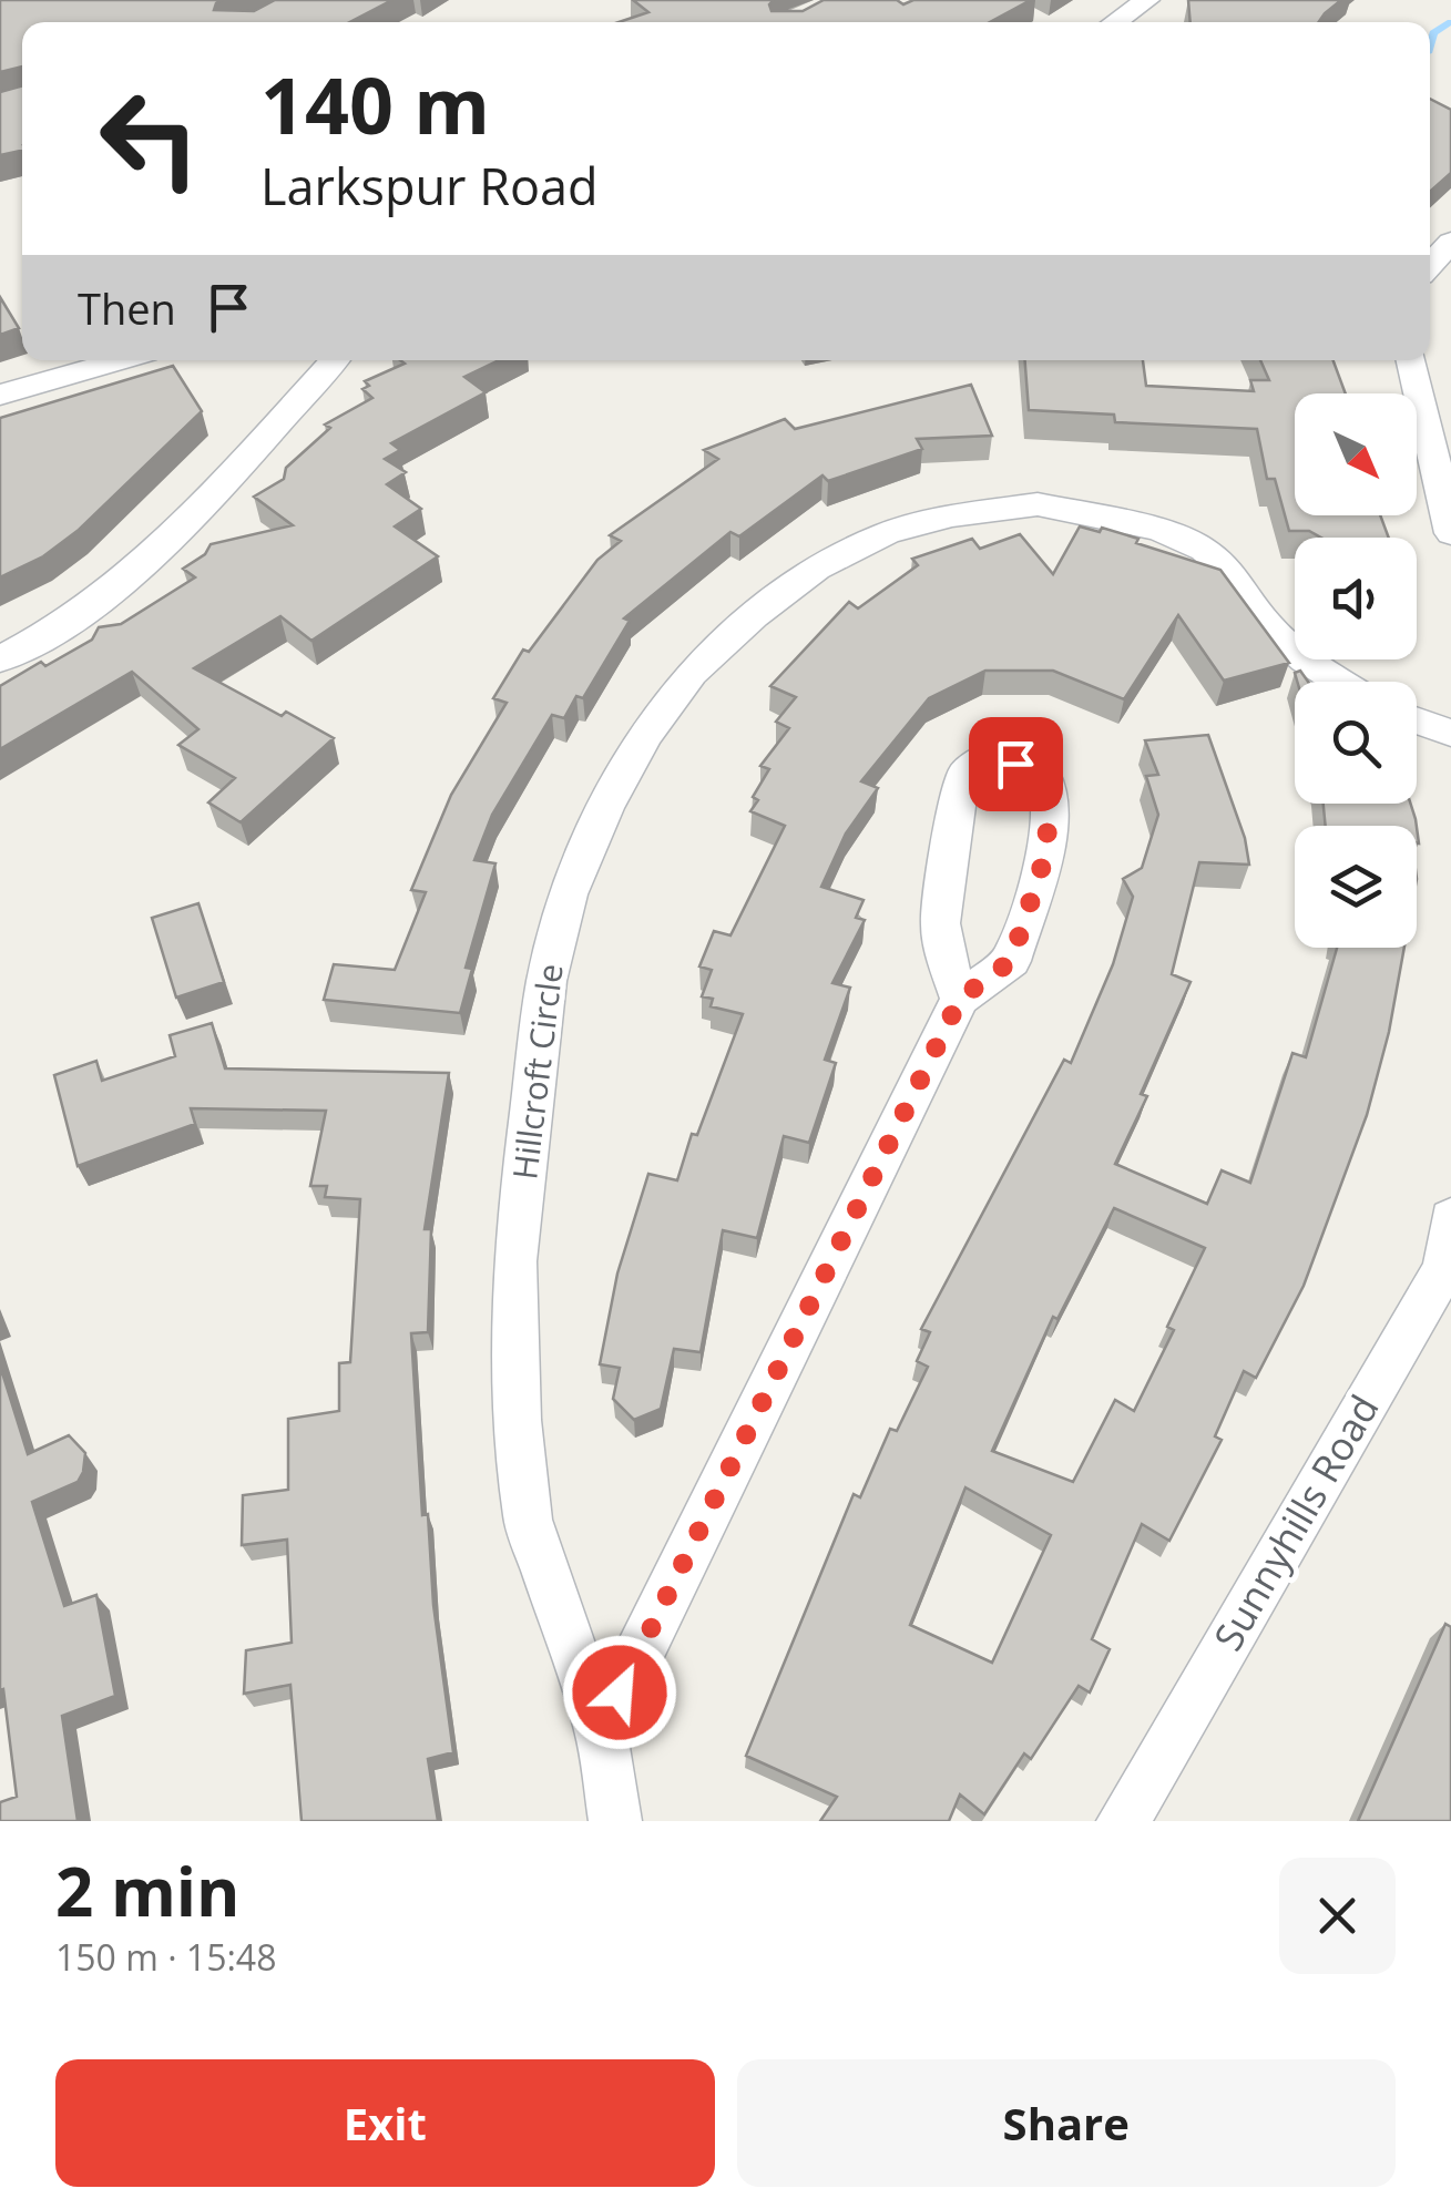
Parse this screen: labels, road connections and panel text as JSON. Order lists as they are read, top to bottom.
{
  "streets": {
    "street": ["Hillcroft Circle", "Sunnyhills Road"]
  },
  "north": "bottom right",
  "page": {
    "turn": ["140 m", "Larkspur Road"],
    "then": "Then",
    "heading": ["2 min", "150 m · 15:48"],
    "buttons": ["Exit", "Share"]
  }
}
